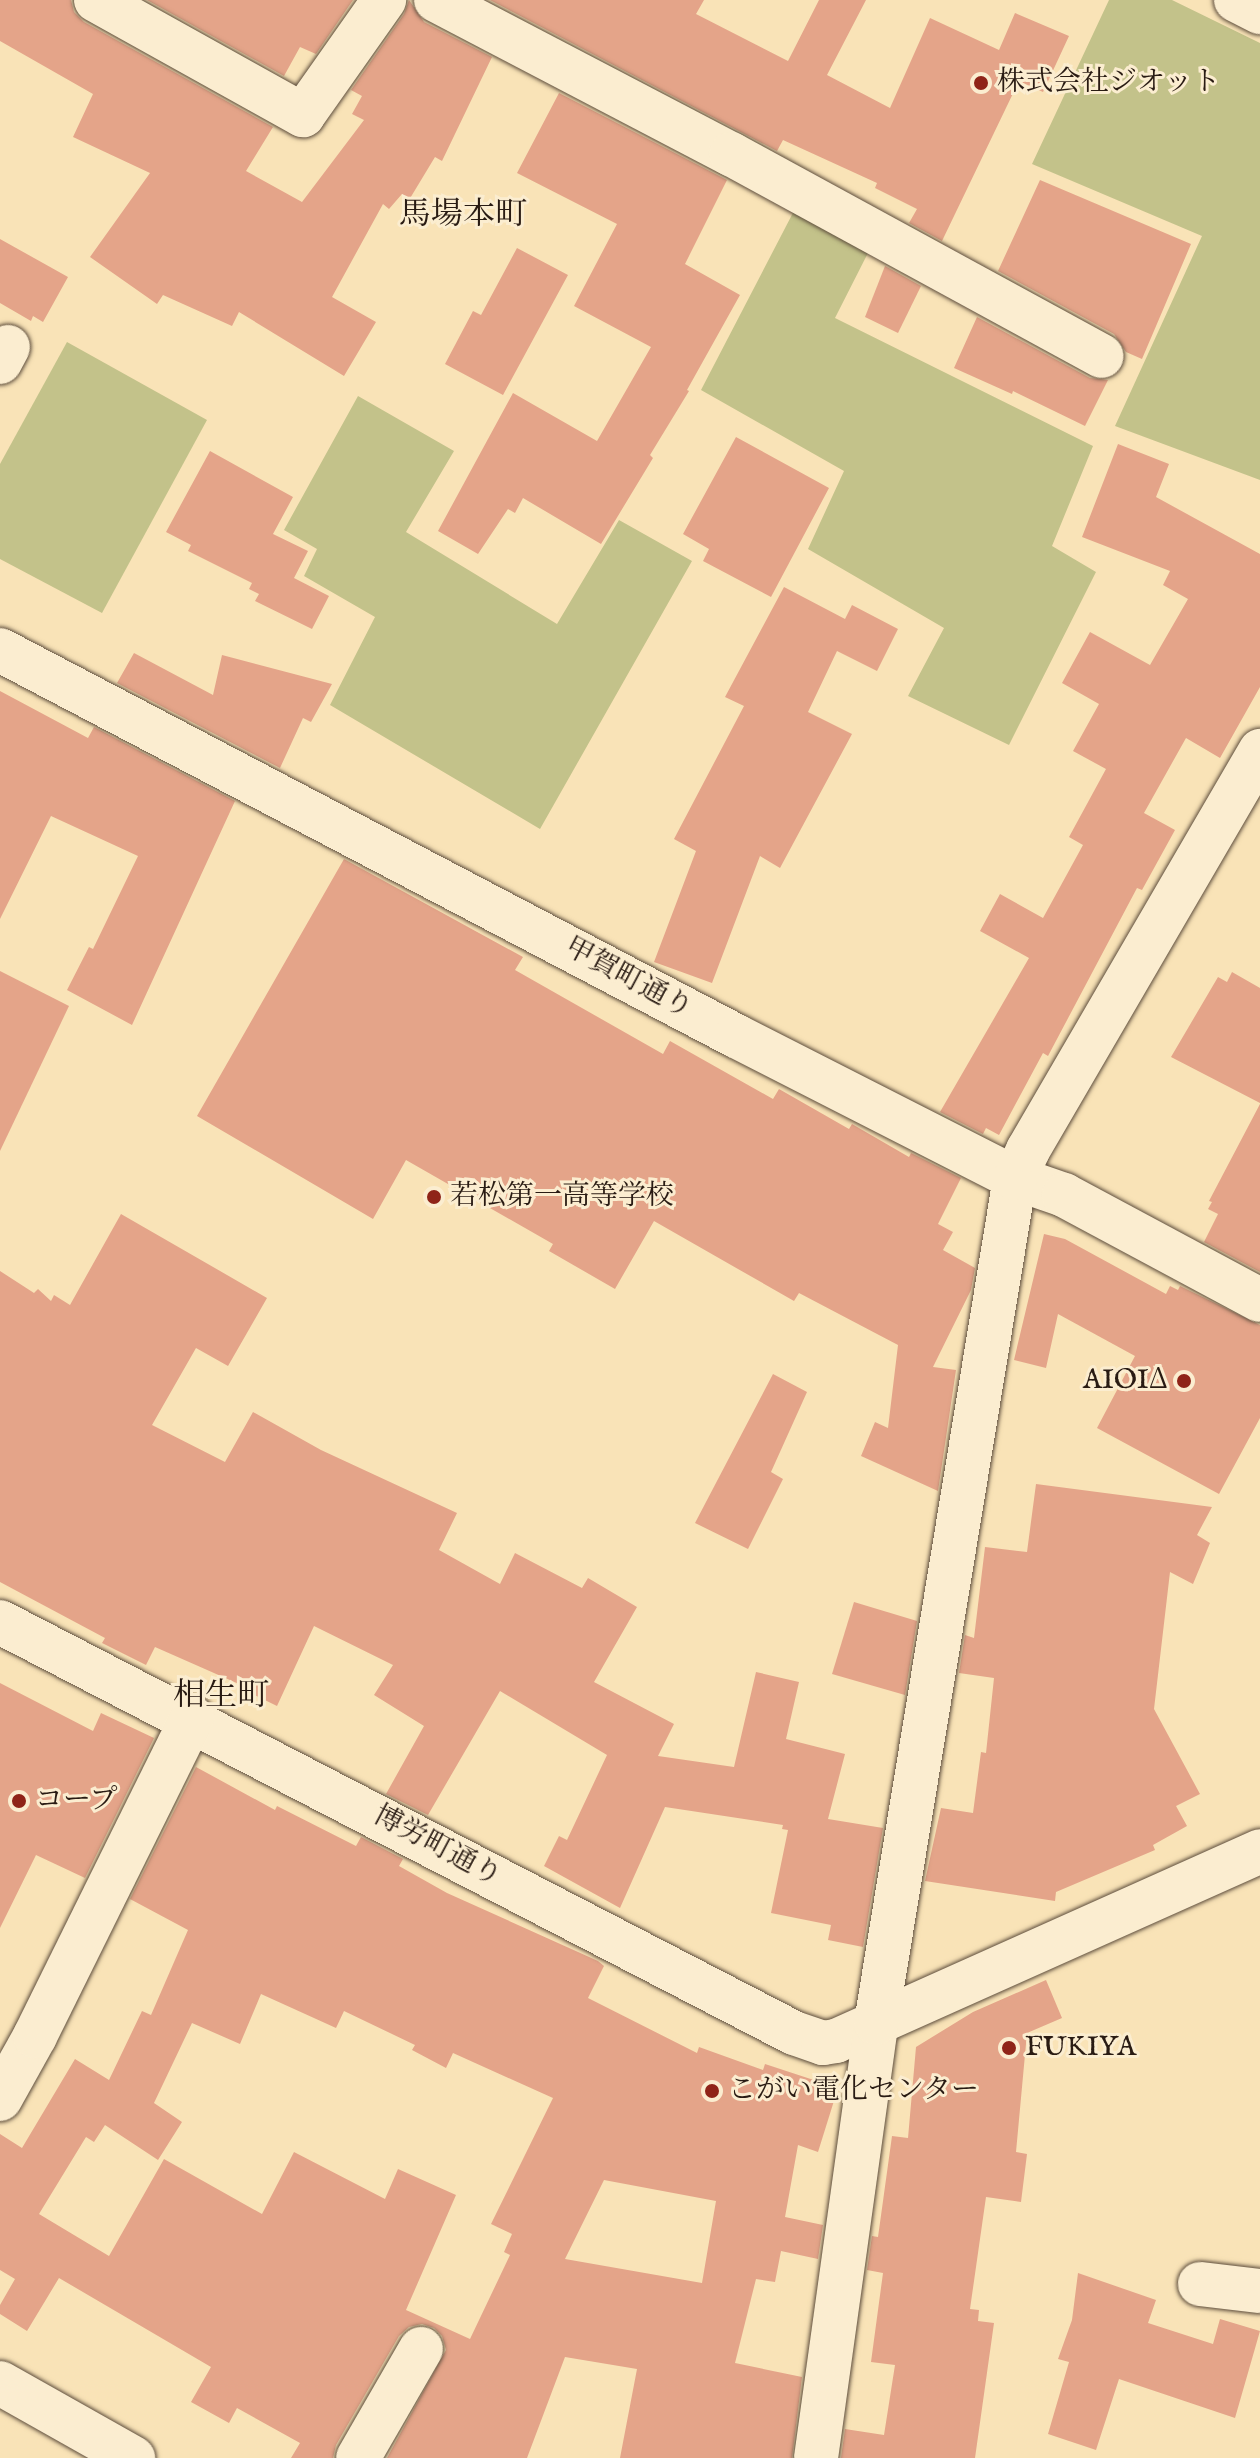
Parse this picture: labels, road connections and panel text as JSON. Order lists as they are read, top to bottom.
{
  "streets": {
    "street": ["甲賀町通り", "博労町通り"]
  },
  "districts": ["馬場本町", "相生町"],
  "places": [
    "株式会社ジオット",
    "若松第一高等学校",
    "AIOIΔ",
    "コープ",
    "FUKIYA",
    "こがい電化センター"
  ]
}
